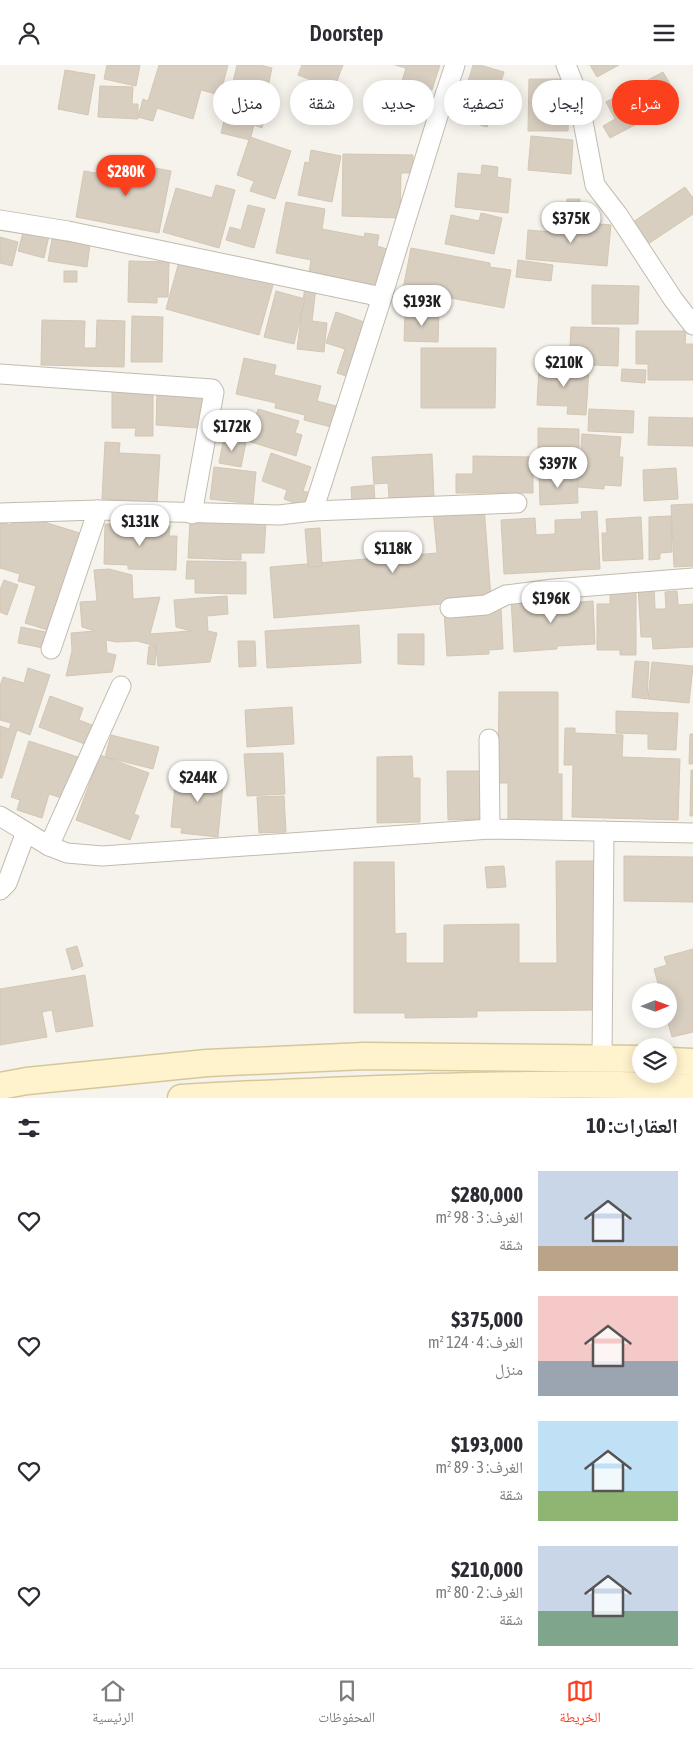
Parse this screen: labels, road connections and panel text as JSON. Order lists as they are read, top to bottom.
{
  "north": "right",
  "page": {
    "header": "Doorstep",
    "chip": [
      "شراء",
      "إيجار",
      "تصفية",
      "جديد",
      "شقة",
      "منزل"
    ],
    "price": [
      "$280K",
      "$375K",
      "$193K",
      "$210K",
      "$172K",
      "$397K",
      "$131K",
      "$118K",
      "$196K",
      "$244K"
    ],
    "heading": "العقارات: 10",
    "list": [
      {
        "name": "$280,000",
        "note": "الغرف: 3 · 98 m² · شقة"
      },
      {
        "name": "$375,000",
        "note": "الغرف: 4 · 124 m² · منزل"
      },
      {
        "name": "$193,000",
        "note": "الغرف: 3 · 89 m² · شقة"
      },
      {
        "name": "$210,000",
        "note": "الغرف: 2 · 80 m² · شقة"
      }
    ],
    "tabs": ["الخريطة", "المحفوظات", "الرئيسية"]
  }
}
